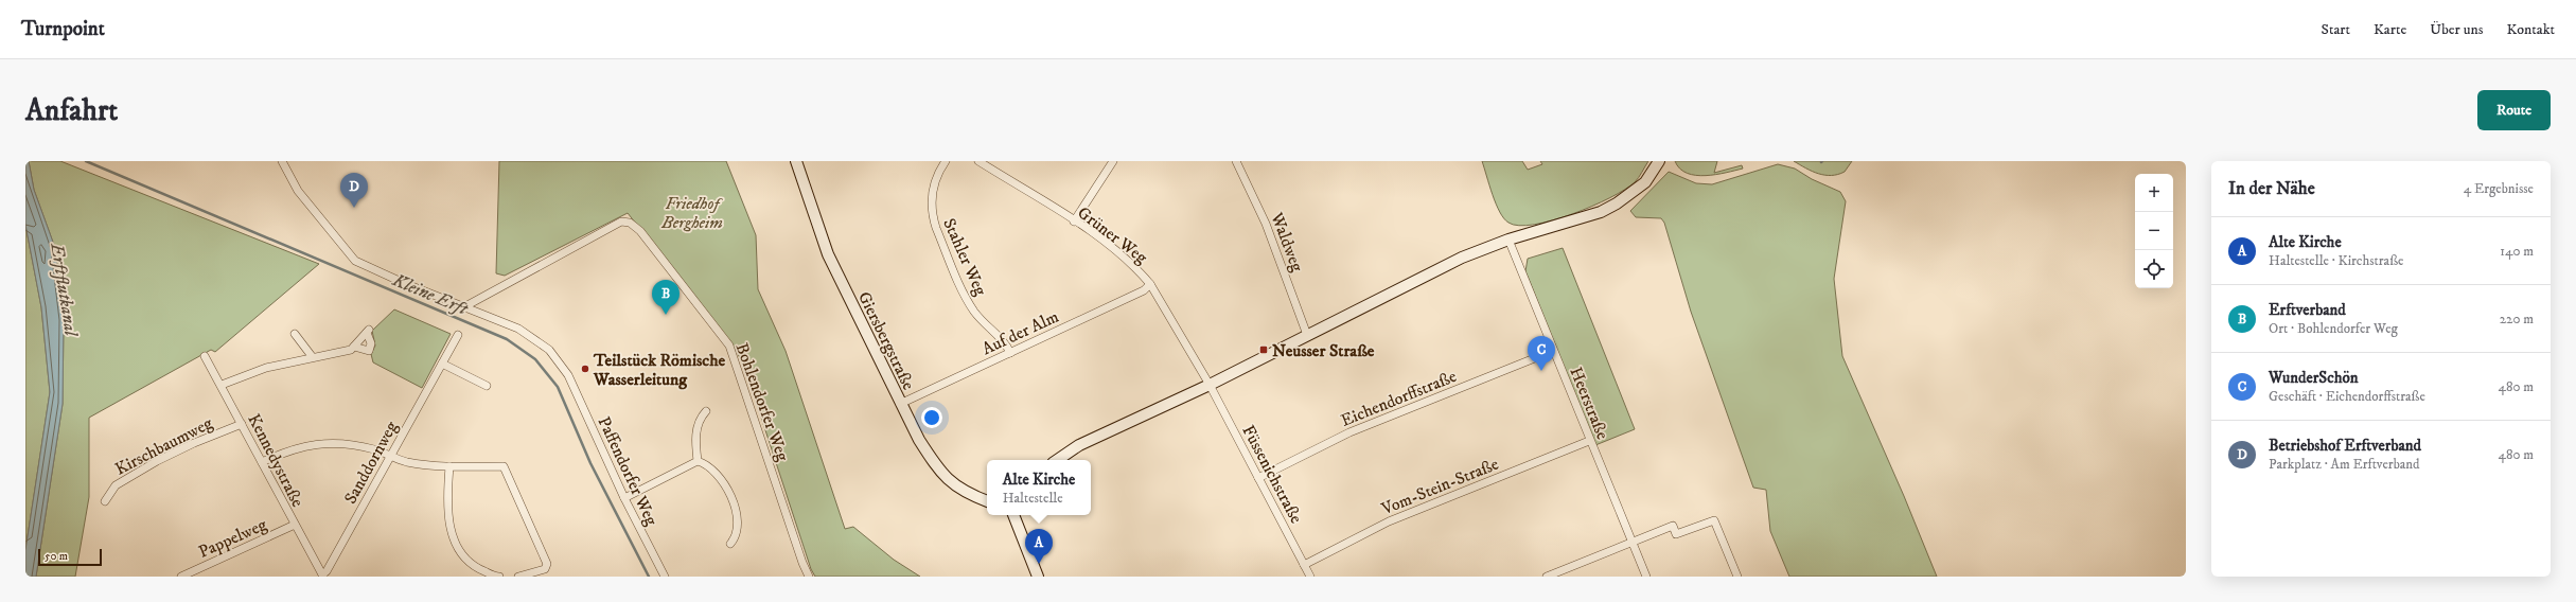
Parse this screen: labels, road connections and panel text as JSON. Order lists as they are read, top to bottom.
{
  "streets": {
    "main road": ["Giersbergstraße"],
    "street": [
      "Grüner Weg",
      "Waldweg",
      "Stahler Weg",
      "Auf der Alm",
      "Eichendorffstraße",
      "Bohlendorfer Weg",
      "Heerstraße",
      "Kirschbaumweg",
      "Kennedystraße",
      "Sanddornweg",
      "Paffendorfer Weg",
      "Füssenichstraße",
      "Vom-Stein-Straße",
      "Pappelweg"
    ]
  },
  "crossings": [
    ["Grüner Weg", "Auf der Alm"],
    ["Grüner Weg", "Füssenichstraße"],
    ["Stahler Weg", "Auf der Alm"],
    ["Auf der Alm", "Giersbergstraße"],
    ["Eichendorffstraße", "Heerstraße"],
    ["Eichendorffstraße", "Füssenichstraße"],
    ["Bohlendorfer Weg", "Paffendorfer Weg"],
    ["Heerstraße", "Vom-Stein-Straße"],
    ["Kirschbaumweg", "Kennedystraße"],
    ["Kennedystraße", "Sanddornweg"],
    ["Kennedystraße", "Pappelweg"],
    ["Füssenichstraße", "Vom-Stein-Straße"]
  ],
  "water": ["Erftflutkanal", "Kleine Erft"],
  "parks": ["Friedhof Bergheim"],
  "places": {
    "transit": ["Neusser Straße"],
    "other": ["Teilstück Römische Wasserleitung"]
  },
  "scale_bar": "50 m",
  "page": {
    "header": "Turnpoint",
    "nav": [
      "Start",
      "Karte",
      "Über uns",
      "Kontakt"
    ],
    "buttons": "Route",
    "title": "Anfahrt",
    "heading": ["In der Nähe", "4 Ergebnisse"],
    "pins": [
      "D",
      "B",
      "C",
      "A"
    ],
    "map_buttons": ["+", "−"],
    "list": [
      {
        "mark": "A",
        "name": "Alte Kirche",
        "note": "Haltestelle · Kirchstraße",
        "value": "140 m"
      },
      {
        "mark": "B",
        "name": "Erftverband",
        "note": "Ort · Bohlendorfer Weg",
        "value": "220 m"
      },
      {
        "mark": "C",
        "name": "WunderSchön",
        "note": "Geschäft · Eichendorffstraße",
        "value": "480 m"
      },
      {
        "mark": "D",
        "name": "Betriebshof Erftverband",
        "note": "Parkplatz · Am Erftverband",
        "value": "480 m"
      }
    ],
    "popup": ["Alte Kirche", "Haltestelle"],
    "scale": "50 m"
  }
}
